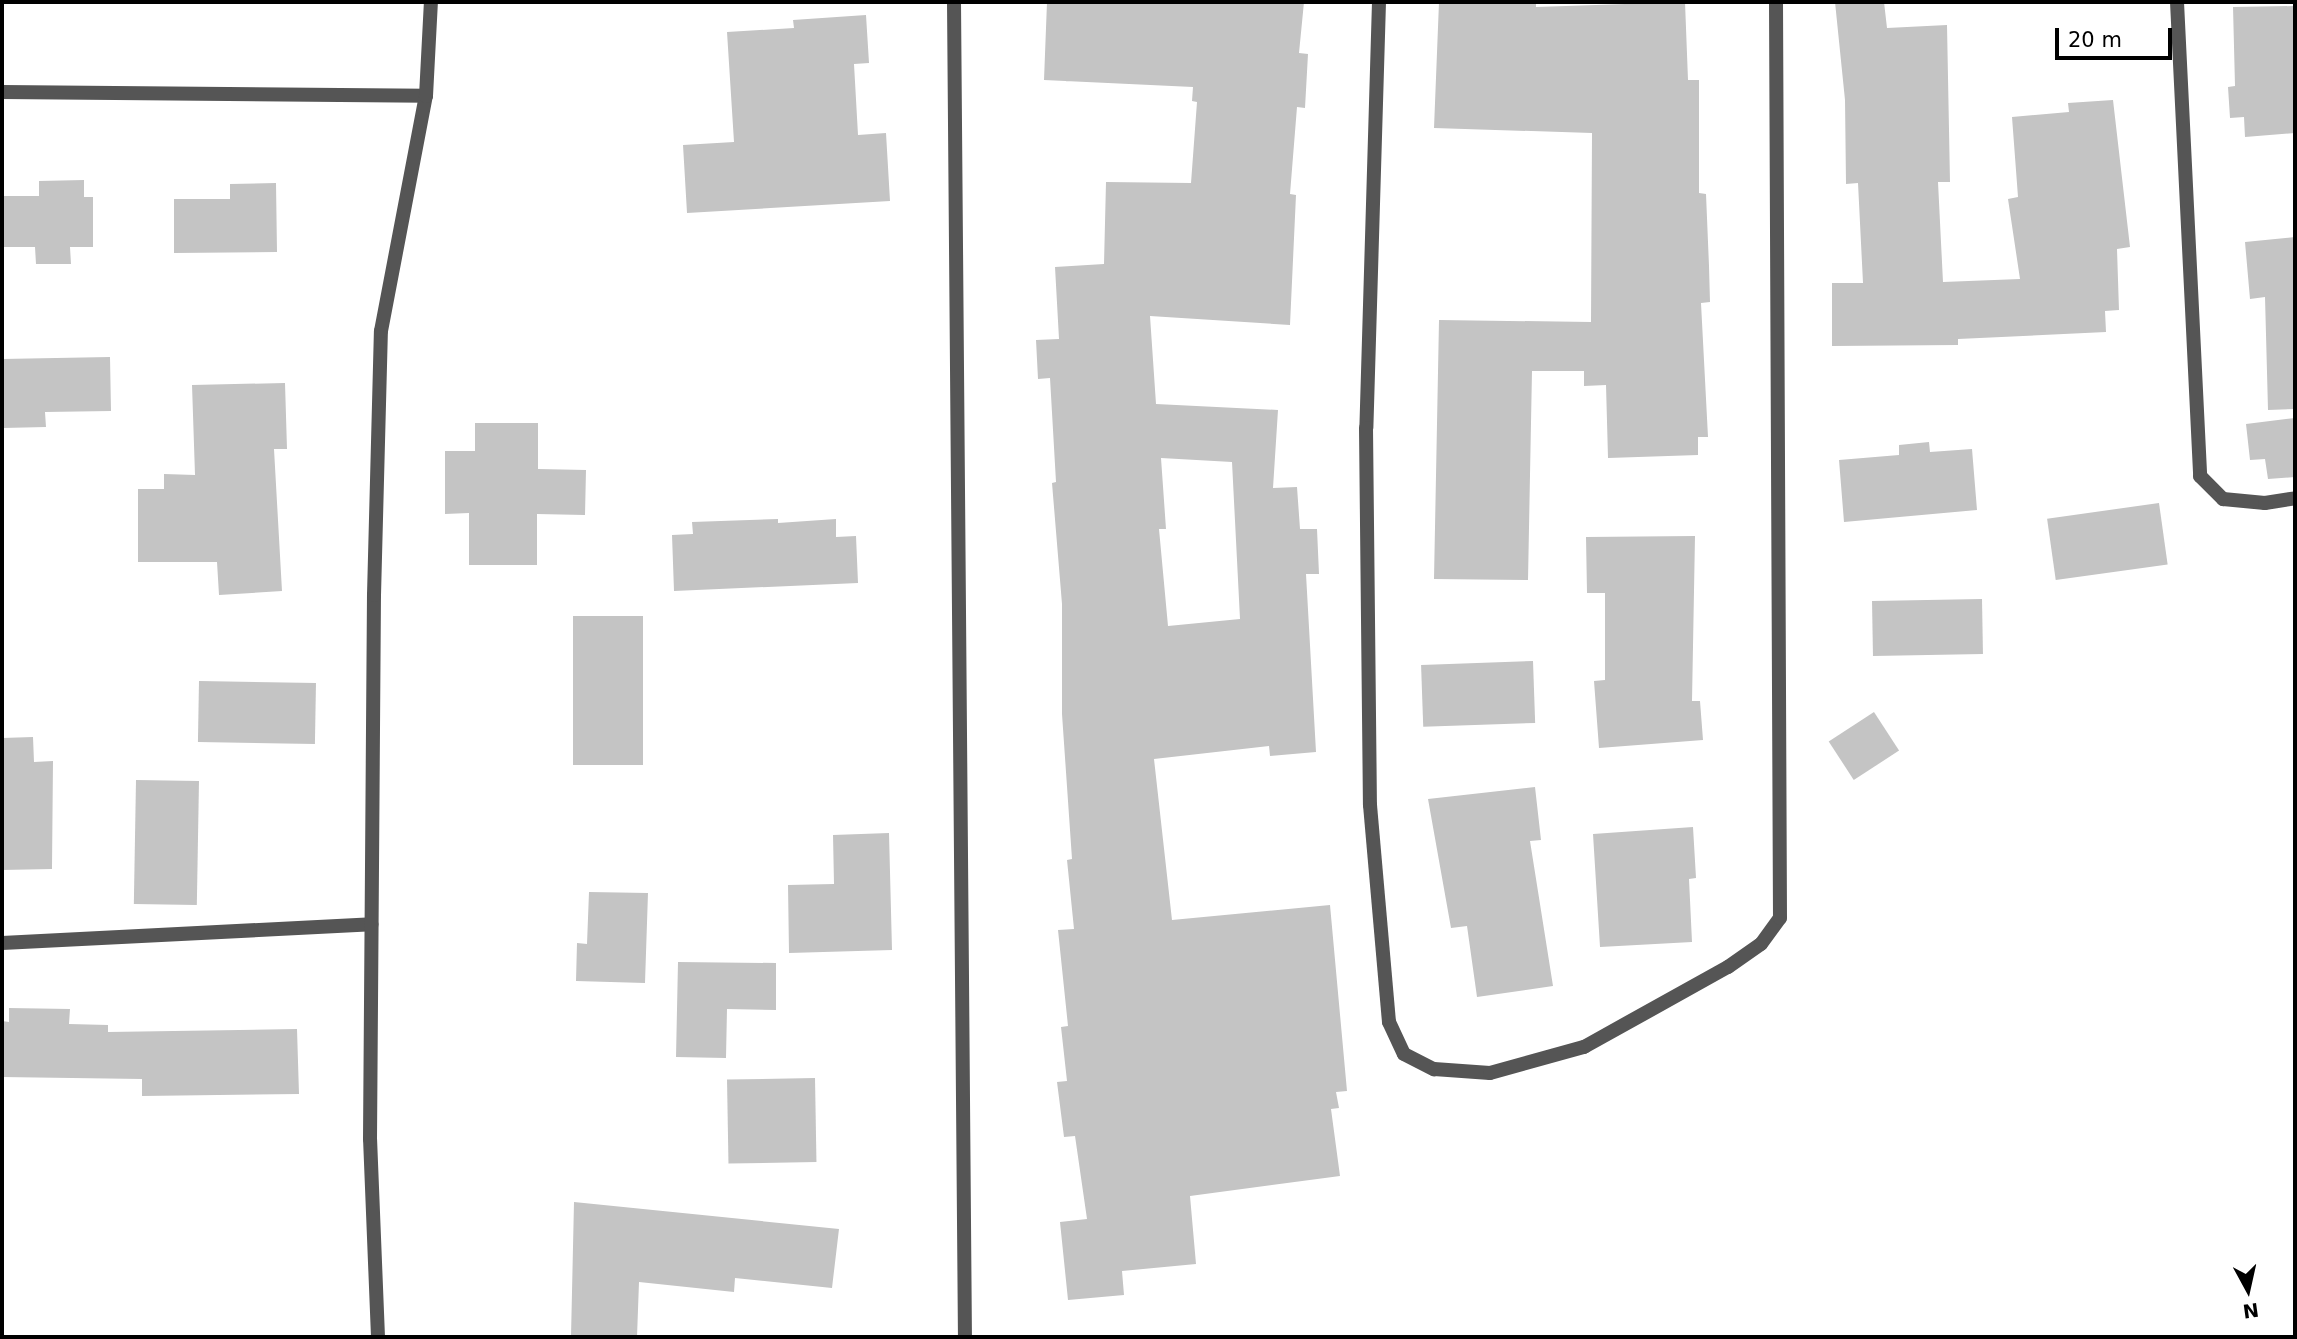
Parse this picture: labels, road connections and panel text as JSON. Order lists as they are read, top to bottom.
{
  "scale_bar": "20 m",
  "north": "bottom"
}
